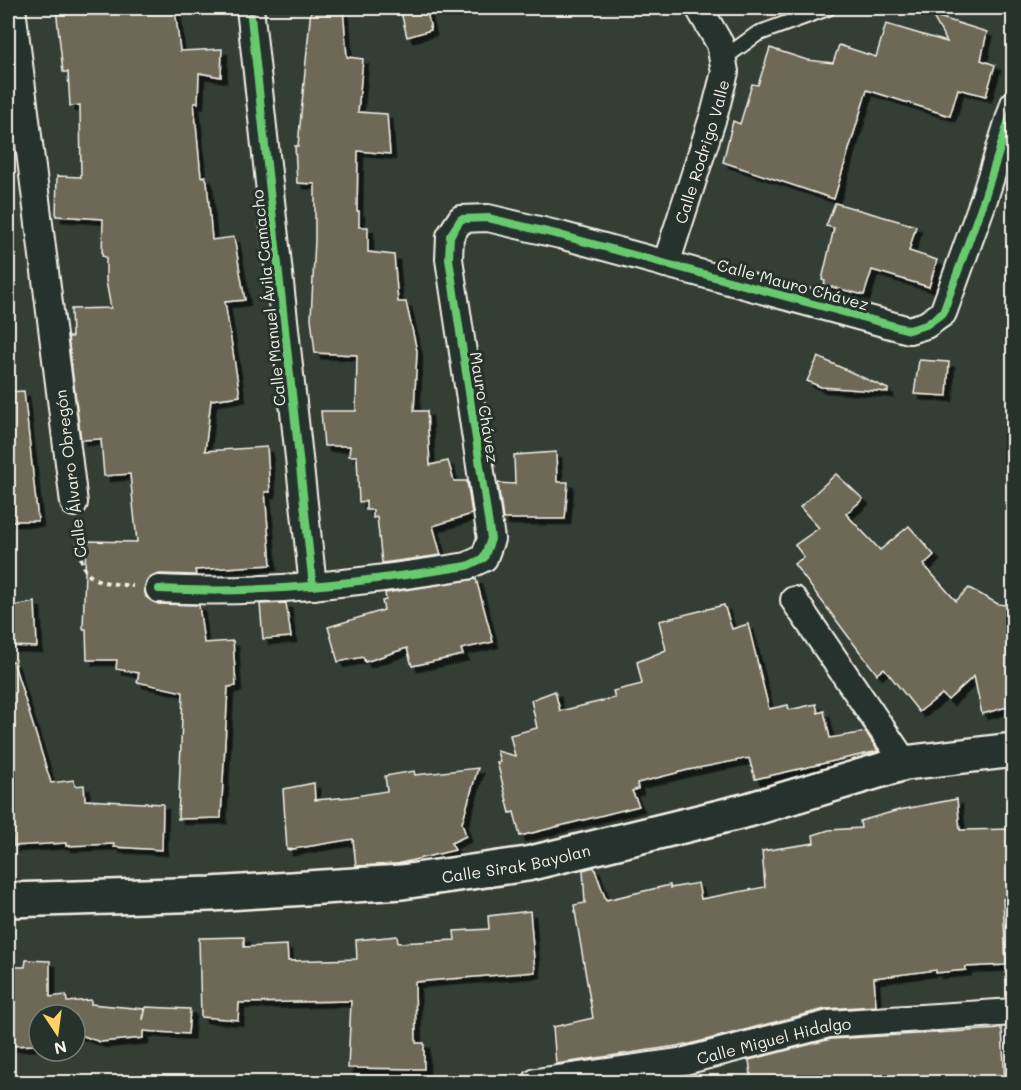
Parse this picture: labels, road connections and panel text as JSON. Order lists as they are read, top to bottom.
{
  "streets": {
    "main road": ["Calle Sirak Bayolan"],
    "street": [
      "Calle Rodrigo Valle",
      "Calle Mauro Chávez",
      "Calle Manuel Ávila Camacho",
      "Mauro Chávez",
      "Calle Álvaro Obregón",
      "Calle Miguel Hidalgo"
    ]
  },
  "crossings": [
    ["Calle Rodrigo Valle", "Calle Mauro Chávez"],
    ["Calle Mauro Chávez", "Mauro Chávez"],
    ["Calle Manuel Ávila Camacho", "Mauro Chávez"]
  ],
  "north": "bottom"
}
